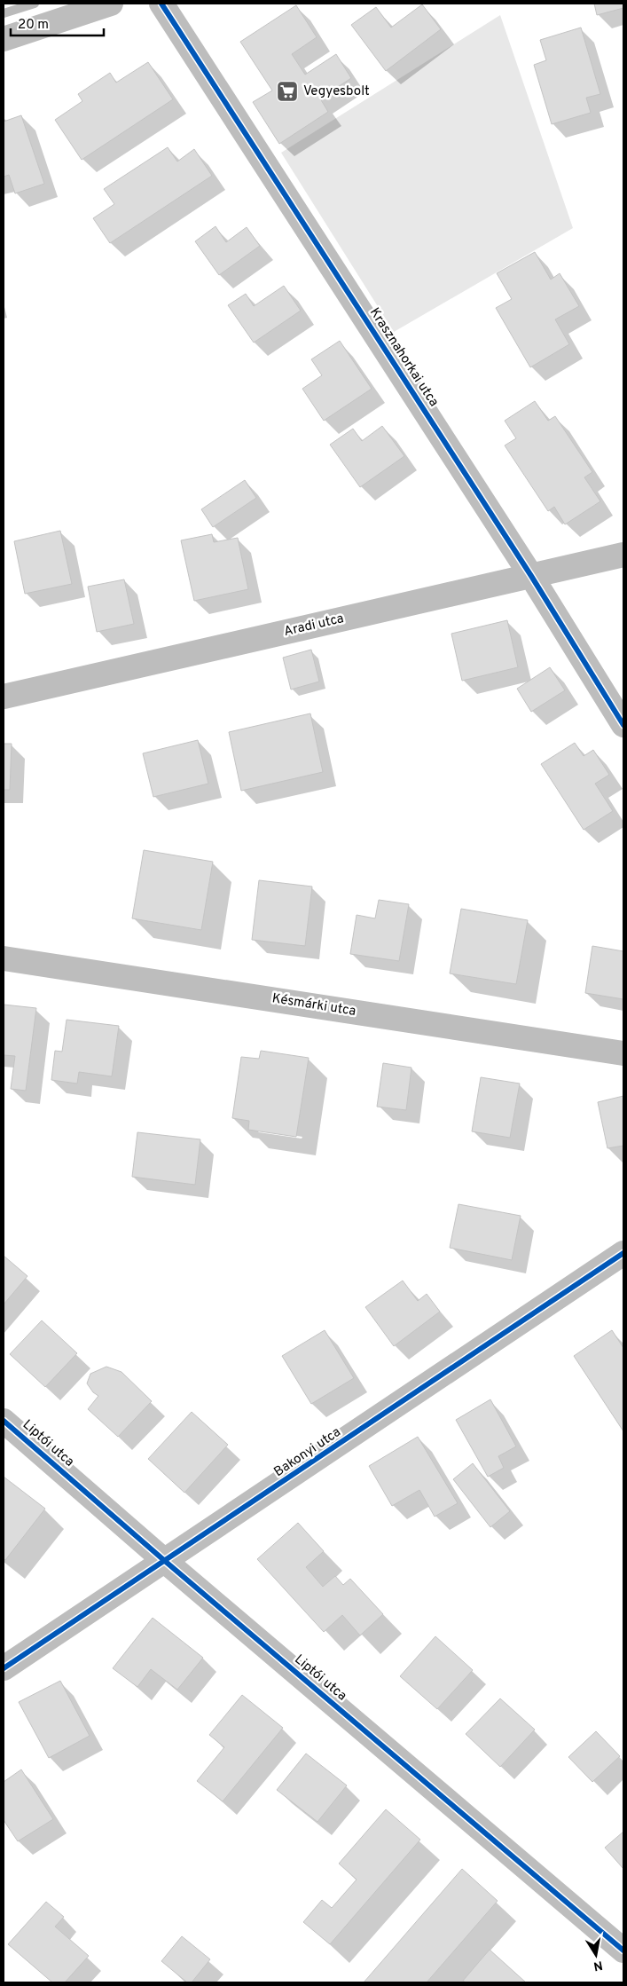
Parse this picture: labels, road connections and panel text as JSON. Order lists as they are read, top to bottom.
{
  "streets": {
    "street": [
      "Krasznahorkai utca",
      "Aradi utca",
      "Késmárki utca",
      "Liptói utca",
      "Bakonyi utca"
    ]
  },
  "crossings": [
    ["Krasznahorkai utca", "Aradi utca"],
    ["Liptói utca", "Bakonyi utca"]
  ],
  "places": {
    "supermarket": ["Vegyesbolt"]
  },
  "scale_bar": "20 m",
  "north": "bottom"
}
